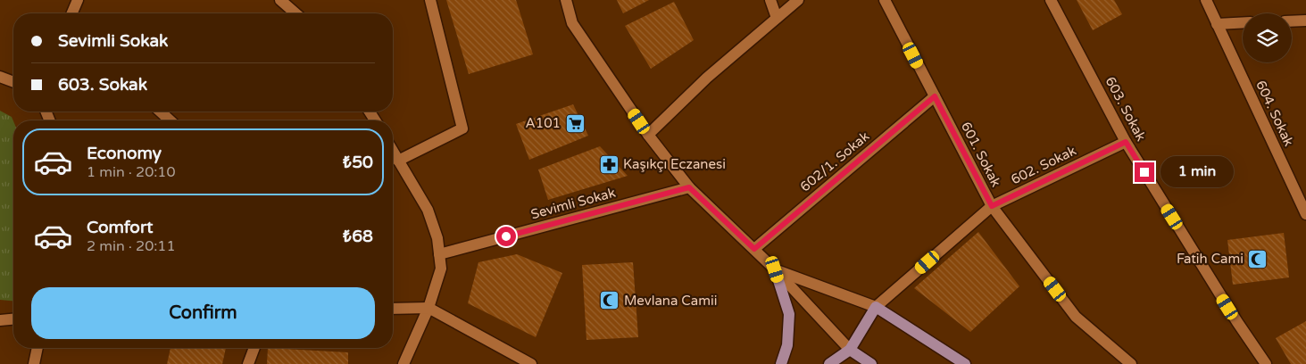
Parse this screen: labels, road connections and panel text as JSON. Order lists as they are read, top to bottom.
{
  "streets": {
    "street": [
      "603. Sokak",
      "604. Sokak",
      "601. Sokak",
      "602/1. Sokak",
      "602. Sokak",
      "Sevimli Sokak"
    ]
  },
  "crossings": [
    ["603. Sokak", "602. Sokak"],
    ["601. Sokak", "602/1. Sokak"],
    ["601. Sokak", "602. Sokak"]
  ],
  "places": {
    "supermarket": ["A101"],
    "pharmacy": ["Kaşıkçı Eczanesi"],
    "mosque": ["Fatih Cami", "Mevlana Camii"]
  },
  "page": {
    "banner": ["Sevimli Sokak", "603. Sokak"],
    "list": [
      {
        "name": "Economy",
        "note": "1 min · 20:10",
        "value": "₺50"
      },
      {
        "name": "Comfort",
        "note": "2 min · 20:11",
        "value": "₺68"
      }
    ],
    "bubble": "1 min",
    "buttons": "Confirm"
  }
}
